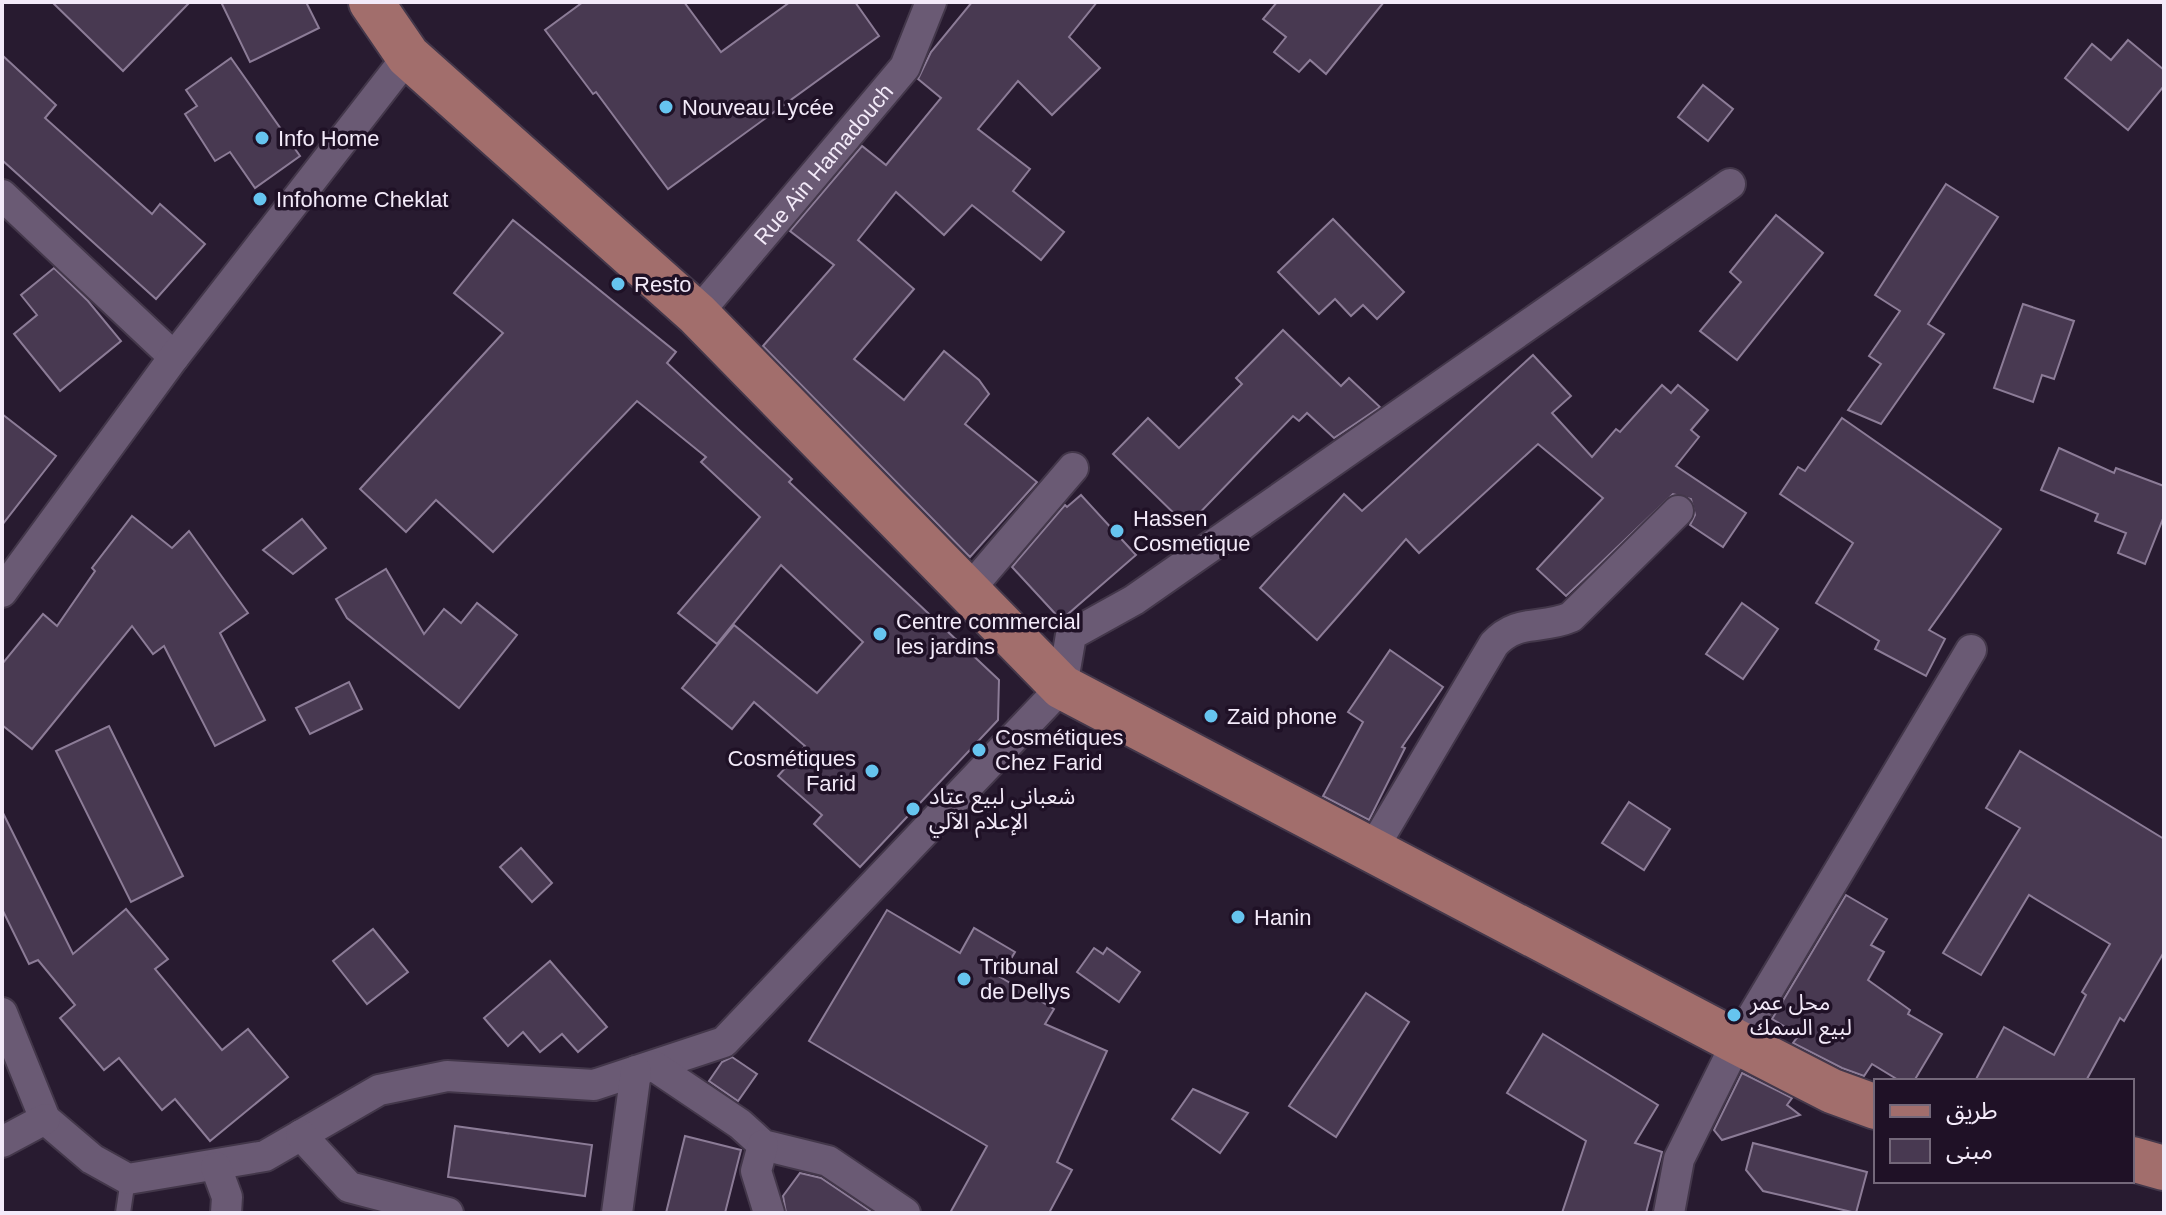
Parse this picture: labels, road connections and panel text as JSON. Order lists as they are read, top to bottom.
{
  "streets": {
    "street": ["Rue Ain Hamadouch"]
  },
  "places": [
    "Nouveau Lycée",
    "Info Home",
    "Infohome Cheklat",
    "Resto",
    "Hassen Cosmetique",
    "Centre commercial les jardins",
    "Zaid phone",
    "Cosmétiques Chez Farid",
    "Cosmétiques Farid",
    "شعباني لبيع عتاد الإعلام الآلي",
    "Hanin",
    "Tribunal de Dellys",
    "محل عمر لبيع السمك"
  ],
  "legend": ["طريق", "مبنى"]
}
